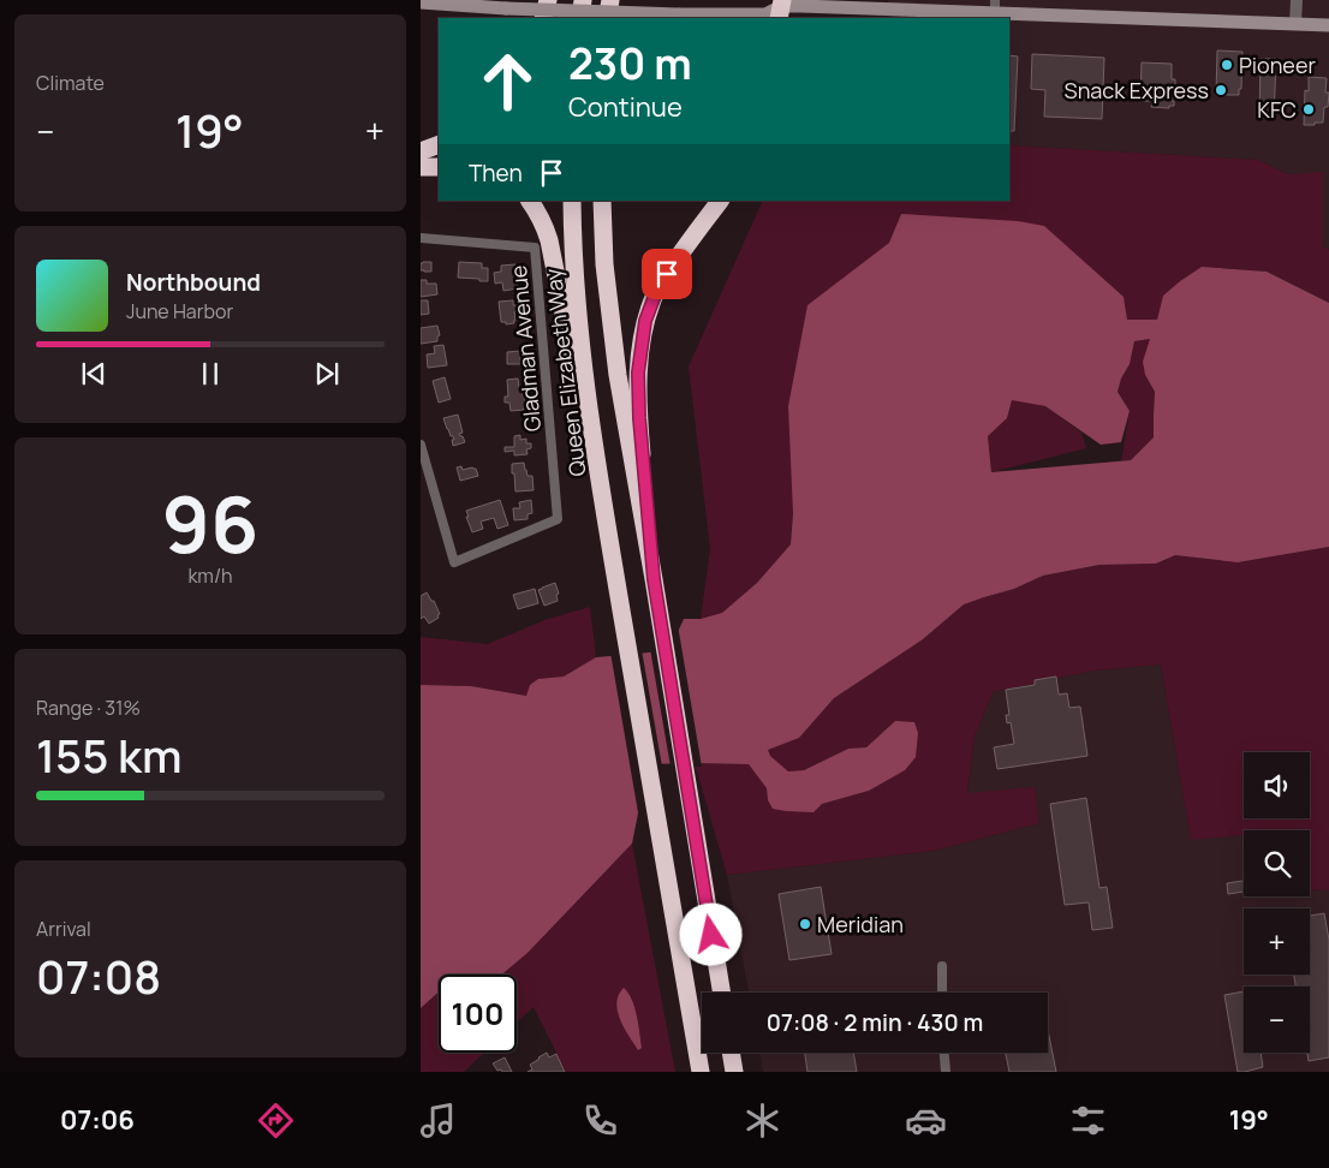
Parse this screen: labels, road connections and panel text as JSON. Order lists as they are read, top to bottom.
{
  "streets": {
    "highway": ["Queen Elizabeth Way"],
    "street": ["Gladman Avenue"]
  },
  "places": [
    "Pioneer",
    "Snack Express",
    "KFC",
    "Meridian"
  ],
  "page": {
    "tile": [
      "Climate",
      ["96", "km/h"],
      ["Range · 31%", "155 km"],
      ["Arrival", "07:08"]
    ],
    "turn": ["230 m", "Continue"],
    "heat": ["−", "19°", "+"],
    "then": "Then",
    "song": ["Northbound", "June Harbor"],
    "map_buttons": ["+", "−"],
    "limit": "100",
    "trip": "07:08 · 2 min · 430 m",
    "tabs": ["07:06", "19°"]
  }
}
